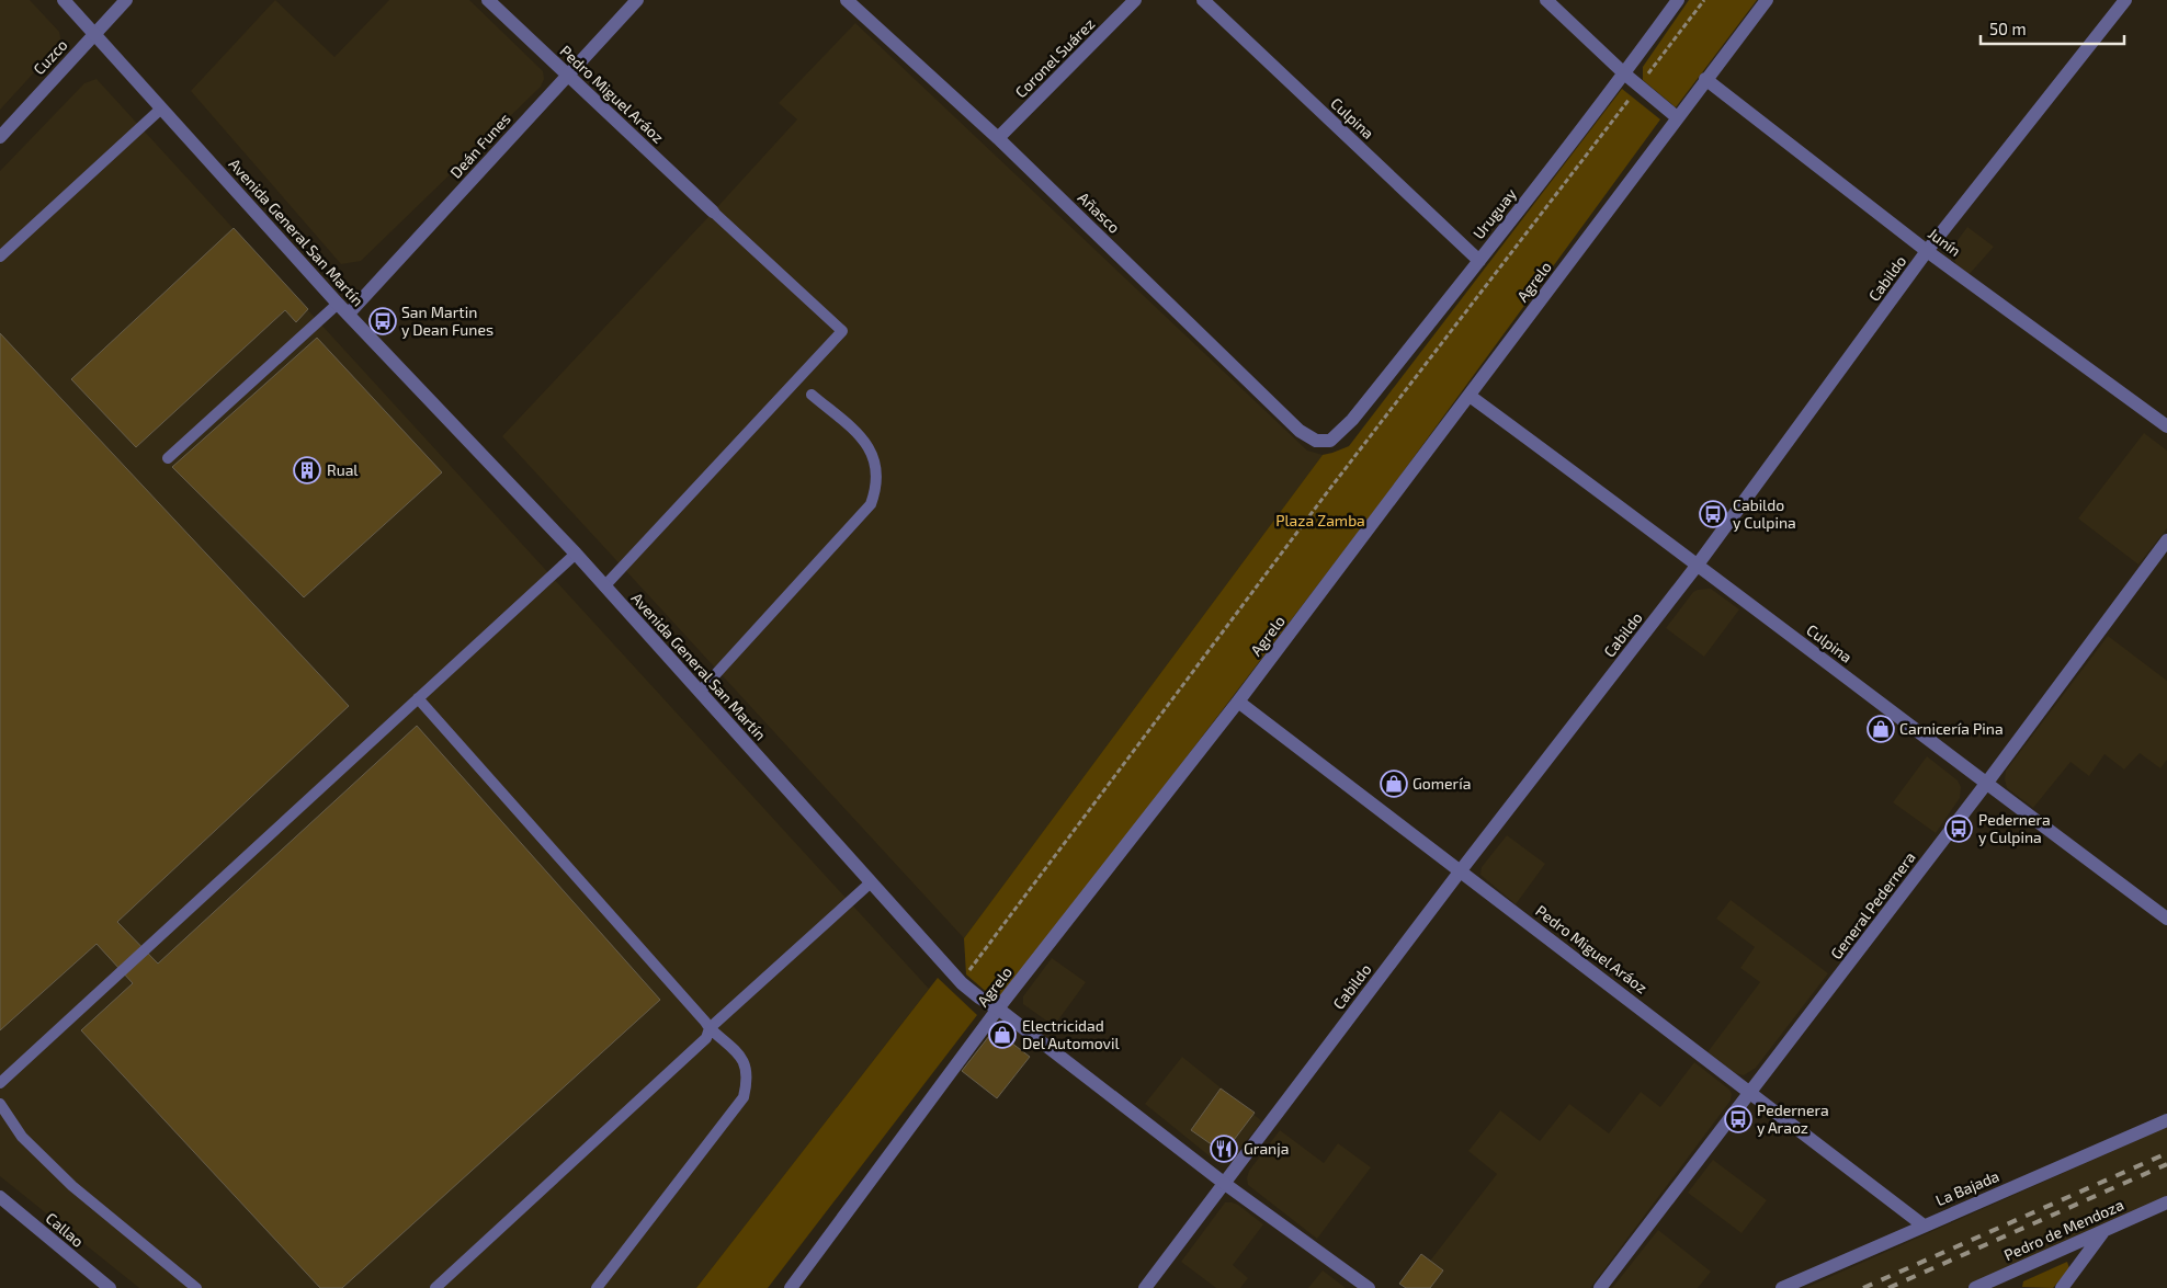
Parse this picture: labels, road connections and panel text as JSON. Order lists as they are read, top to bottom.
{
  "streets": {
    "street": [
      "Cuzco",
      "Coronel Suárez",
      "Pedro Miguel Aráoz",
      "Culpina",
      "Deán Funes",
      "Añasco",
      "Uruguay",
      "Avenida General San Martín",
      "Junín",
      "Cabildo",
      "Agrelo",
      "General Pedernera",
      "La Bajada",
      "Callao",
      "Pedro de Mendoza"
    ]
  },
  "crossings": [
    ["Cuzco", "Avenida General San Martín"],
    ["Coronel Suárez", "Añasco"],
    ["Pedro Miguel Aráoz", "Deán Funes"],
    ["Pedro Miguel Aráoz", "Cabildo"],
    ["Pedro Miguel Aráoz", "Agrelo"],
    ["Pedro Miguel Aráoz", "General Pedernera"],
    ["Pedro Miguel Aráoz", "La Bajada"],
    ["Culpina", "Uruguay"],
    ["Culpina", "Cabildo"],
    ["Culpina", "Agrelo"],
    ["Culpina", "General Pedernera"],
    ["Deán Funes", "Avenida General San Martín"],
    ["Añasco", "Uruguay"],
    ["Avenida General San Martín", "Cabildo"],
    ["Avenida General San Martín", "Agrelo"],
    ["Junín", "Cabildo"],
    ["Junín", "Agrelo"]
  ],
  "parks": ["Plaza Zamba"],
  "places": {
    "bus stop": [
      "San Martin y Dean Funes",
      "Cabildo y Culpina",
      "Pedernera y Culpina",
      "Pedernera y Araoz"
    ],
    "building": ["Rual"],
    "shop": ["Carnicería Pina", "Gomería", "Electricidad Del Automovil"],
    "restaurant": ["Granja"]
  },
  "scale_bar": "50 m"
}
